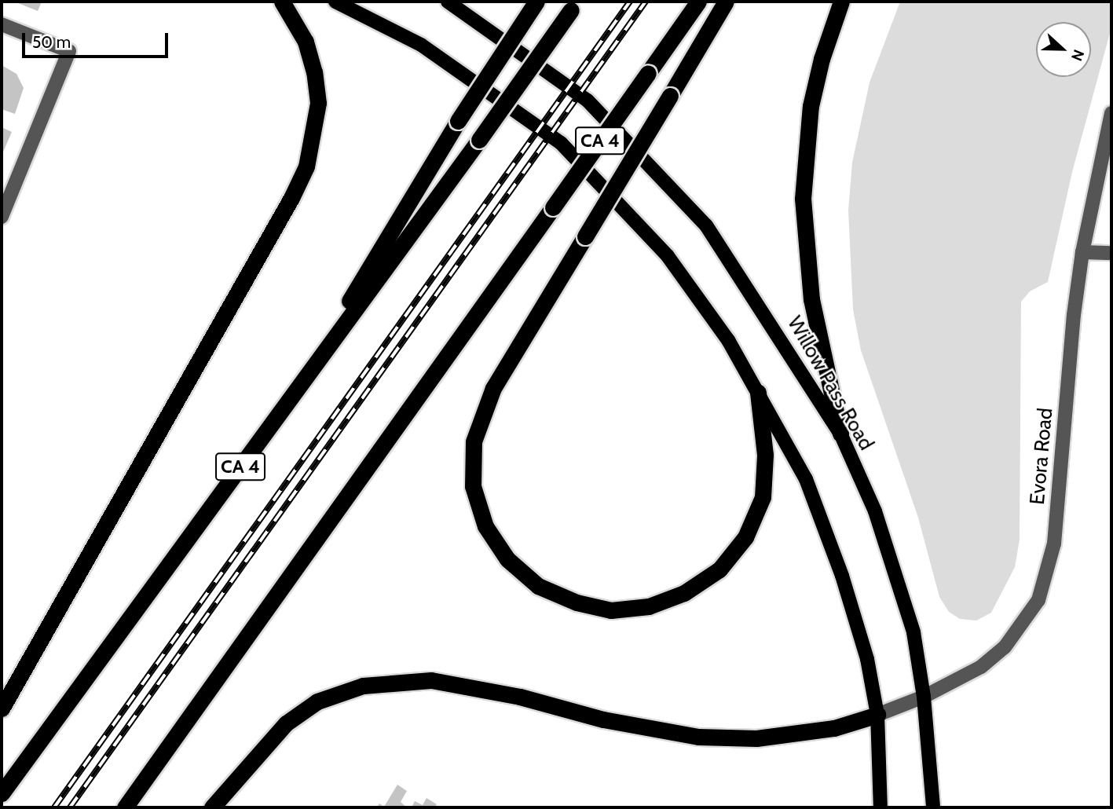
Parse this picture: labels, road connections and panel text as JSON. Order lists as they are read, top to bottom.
{
  "streets": {
    "highway": ["CA 4"],
    "main road": ["Willow Pass Road"],
    "street": ["Evora Road"]
  },
  "crossings": [
    ["Willow Pass Road", "Evora Road"]
  ],
  "scale_bar": "50 m",
  "north": "right"
}
